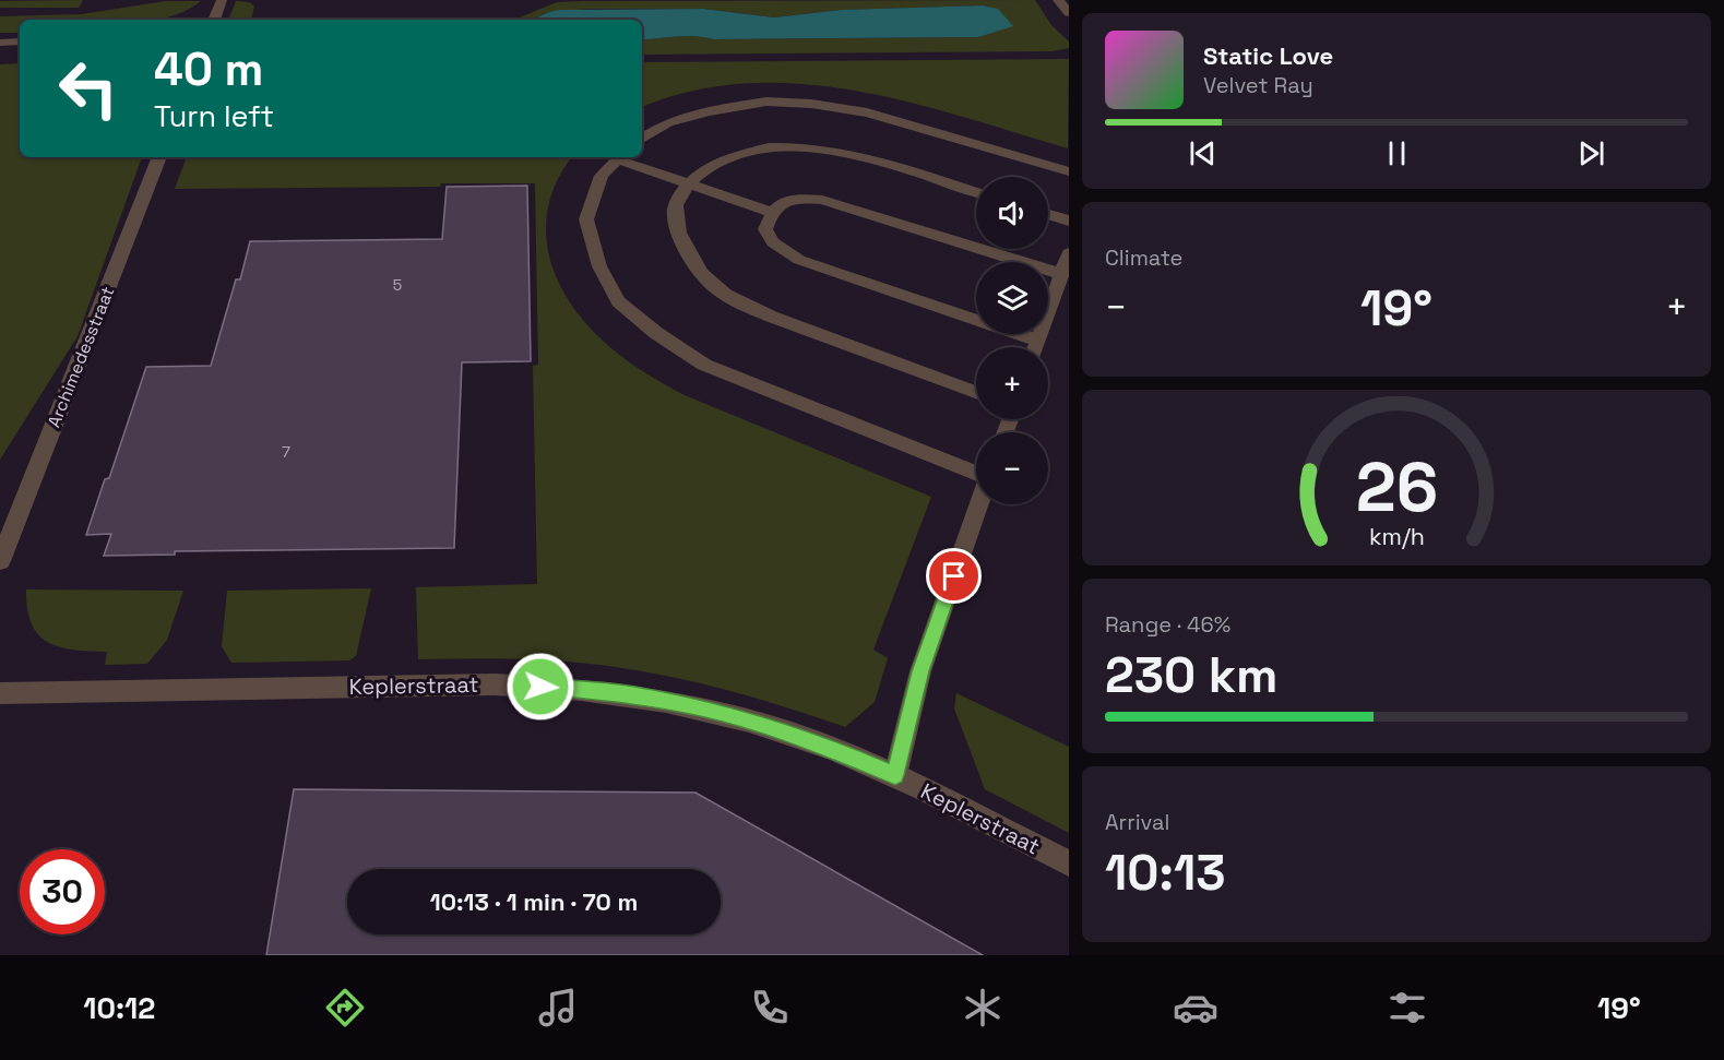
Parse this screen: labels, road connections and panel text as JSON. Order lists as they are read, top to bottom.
{
  "streets": {
    "street": ["Archimedesstraat", "Keplerstraat"]
  },
  "house_numbers": ["5", "7"],
  "page": {
    "turn": ["40 m", "Turn left"],
    "song": ["Static Love", "Velvet Ray"],
    "map_buttons": ["+", "−"],
    "tile": [
      "Climate",
      ["Range · 46%", "230 km"],
      ["Arrival", "10:13"]
    ],
    "heat": ["−", "19°", "+"],
    "limit": "30",
    "trip": "10:13 · 1 min · 70 m",
    "tabs": ["10:12", "19°"],
    "gauge": ["26", "km/h"]
  }
}
